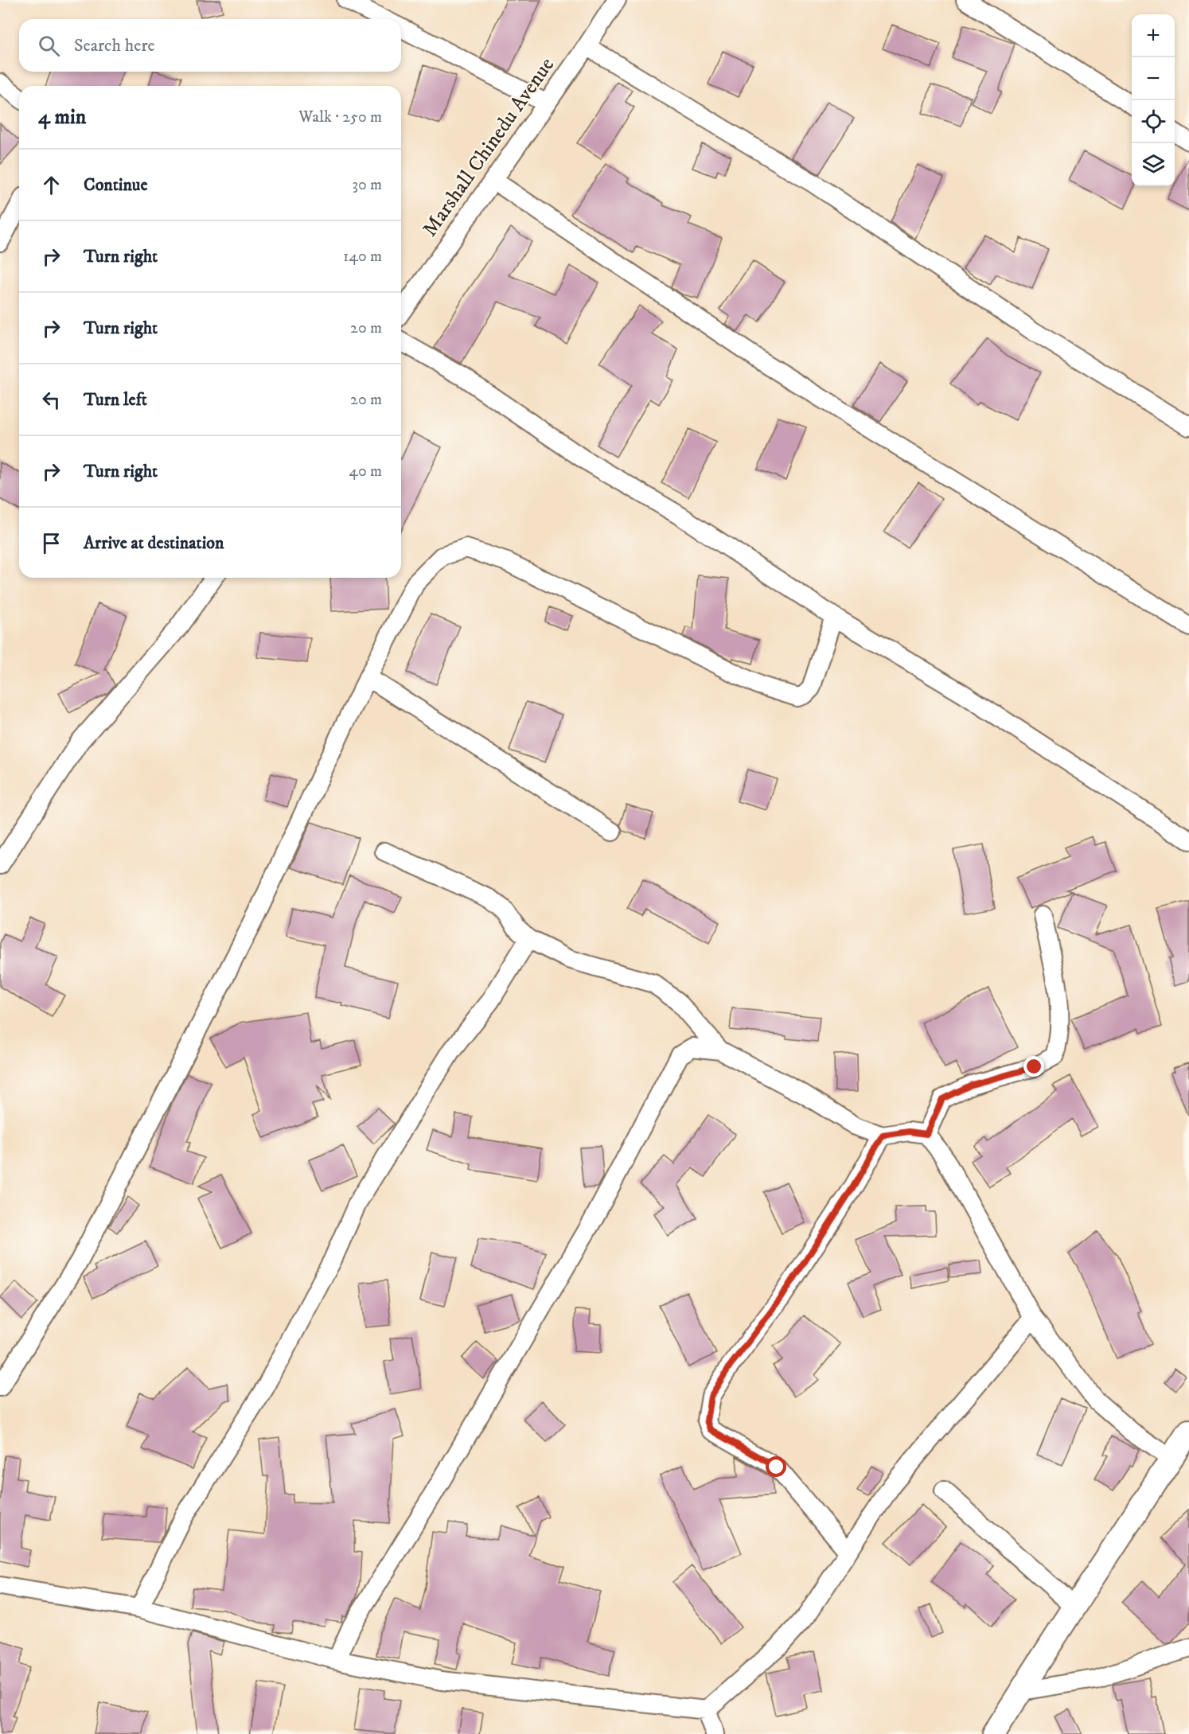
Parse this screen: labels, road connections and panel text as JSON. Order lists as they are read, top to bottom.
{
  "streets": {
    "street": ["Marshall Chinedu Avenue"]
  },
  "page": {
    "map_buttons": ["+", "−"],
    "search": "Search here",
    "heading": ["4 min", "Walk · 250 m"],
    "list": [
      ["Continue", "30 m"],
      ["Turn right", "140 m"],
      ["Turn right", "20 m"],
      ["Turn left", "20 m"],
      ["Turn right", "40 m"],
      "Arrive at destination"
    ]
  }
}
